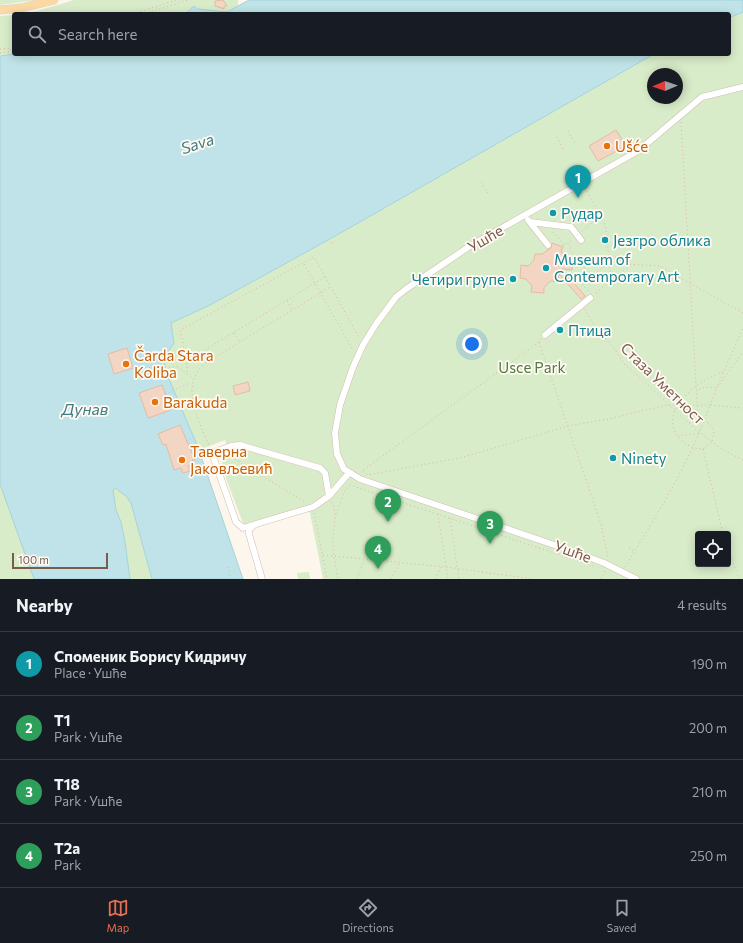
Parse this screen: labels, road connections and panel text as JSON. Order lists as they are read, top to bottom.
{
  "streets": {
    "street": ["Ушће"],
    "path": ["Стаза Уметност"]
  },
  "water": ["Sava", "Дунав"],
  "parks": ["Usce Park"],
  "places": [
    "Ušće",
    "Рудар",
    "Језгро облика",
    "Museum of Contemporary Art",
    "Четири групе",
    "Птица",
    "Čarda Stara Koliba",
    "Barakuda",
    "Ninety",
    "Таверна Јаковљевић"
  ],
  "scale_bar": "100 m",
  "north": "left",
  "page": {
    "search": "Search here",
    "pins": [
      "1",
      "2",
      "3",
      "4"
    ],
    "scale": "100 m",
    "heading": ["Nearby", "4 results"],
    "list": [
      {
        "mark": "1",
        "name": "Споменик Борису Кидричу",
        "note": "Place · Ушће",
        "value": "190 m"
      },
      {
        "mark": "2",
        "name": "Т1",
        "note": "Park · Ушће",
        "value": "200 m"
      },
      {
        "mark": "3",
        "name": "Т18",
        "note": "Park · Ушће",
        "value": "210 m"
      },
      {
        "mark": "4",
        "name": "Т2а",
        "note": "Park",
        "value": "250 m"
      }
    ],
    "nav": ["Map", "Directions", "Saved"]
  }
}
